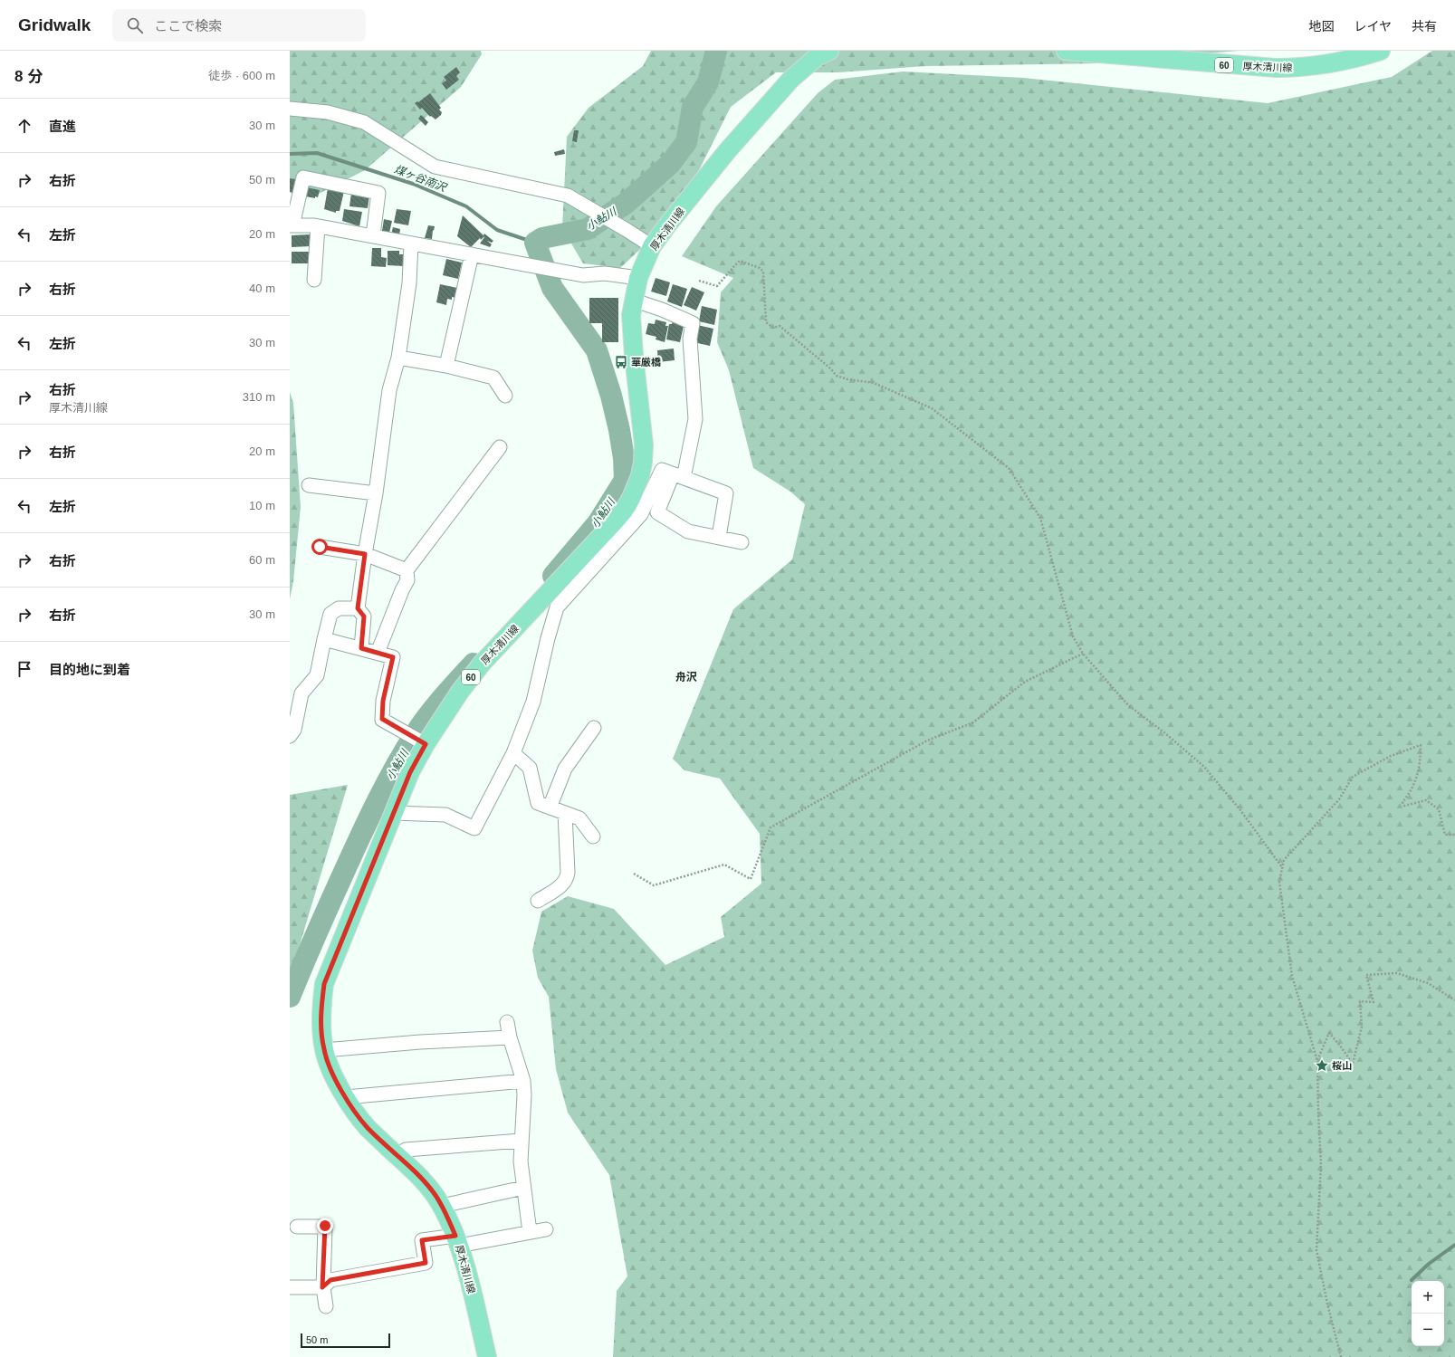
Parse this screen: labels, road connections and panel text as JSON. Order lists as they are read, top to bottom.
{
  "streets": {
    "main road": ["60", "厚木清川線"]
  },
  "districts": ["舟沢"],
  "water": ["煤ヶ谷南沢", "小鮎川"],
  "places": {
    "bus stop": ["華厳橋"],
    "place": ["桜山"]
  },
  "scale_bar": "50 m",
  "page": {
    "header": "Gridwalk",
    "search": "ここで検索",
    "nav": ["地図", "レイヤ", "共有"],
    "heading": ["8 分", "徒歩 · 600 m"],
    "list": [
      ["直進", "30 m"],
      ["右折", "50 m"],
      ["左折", "20 m"],
      ["右折", "40 m"],
      ["左折", "30 m"],
      ["右折", "厚木清川線", "310 m"],
      ["右折", "20 m"],
      ["左折", "10 m"],
      ["右折", "60 m"],
      ["右折", "30 m"],
      "目的地に到着"
    ],
    "map_buttons": ["+", "−"],
    "scale": "50 m"
  }
}
